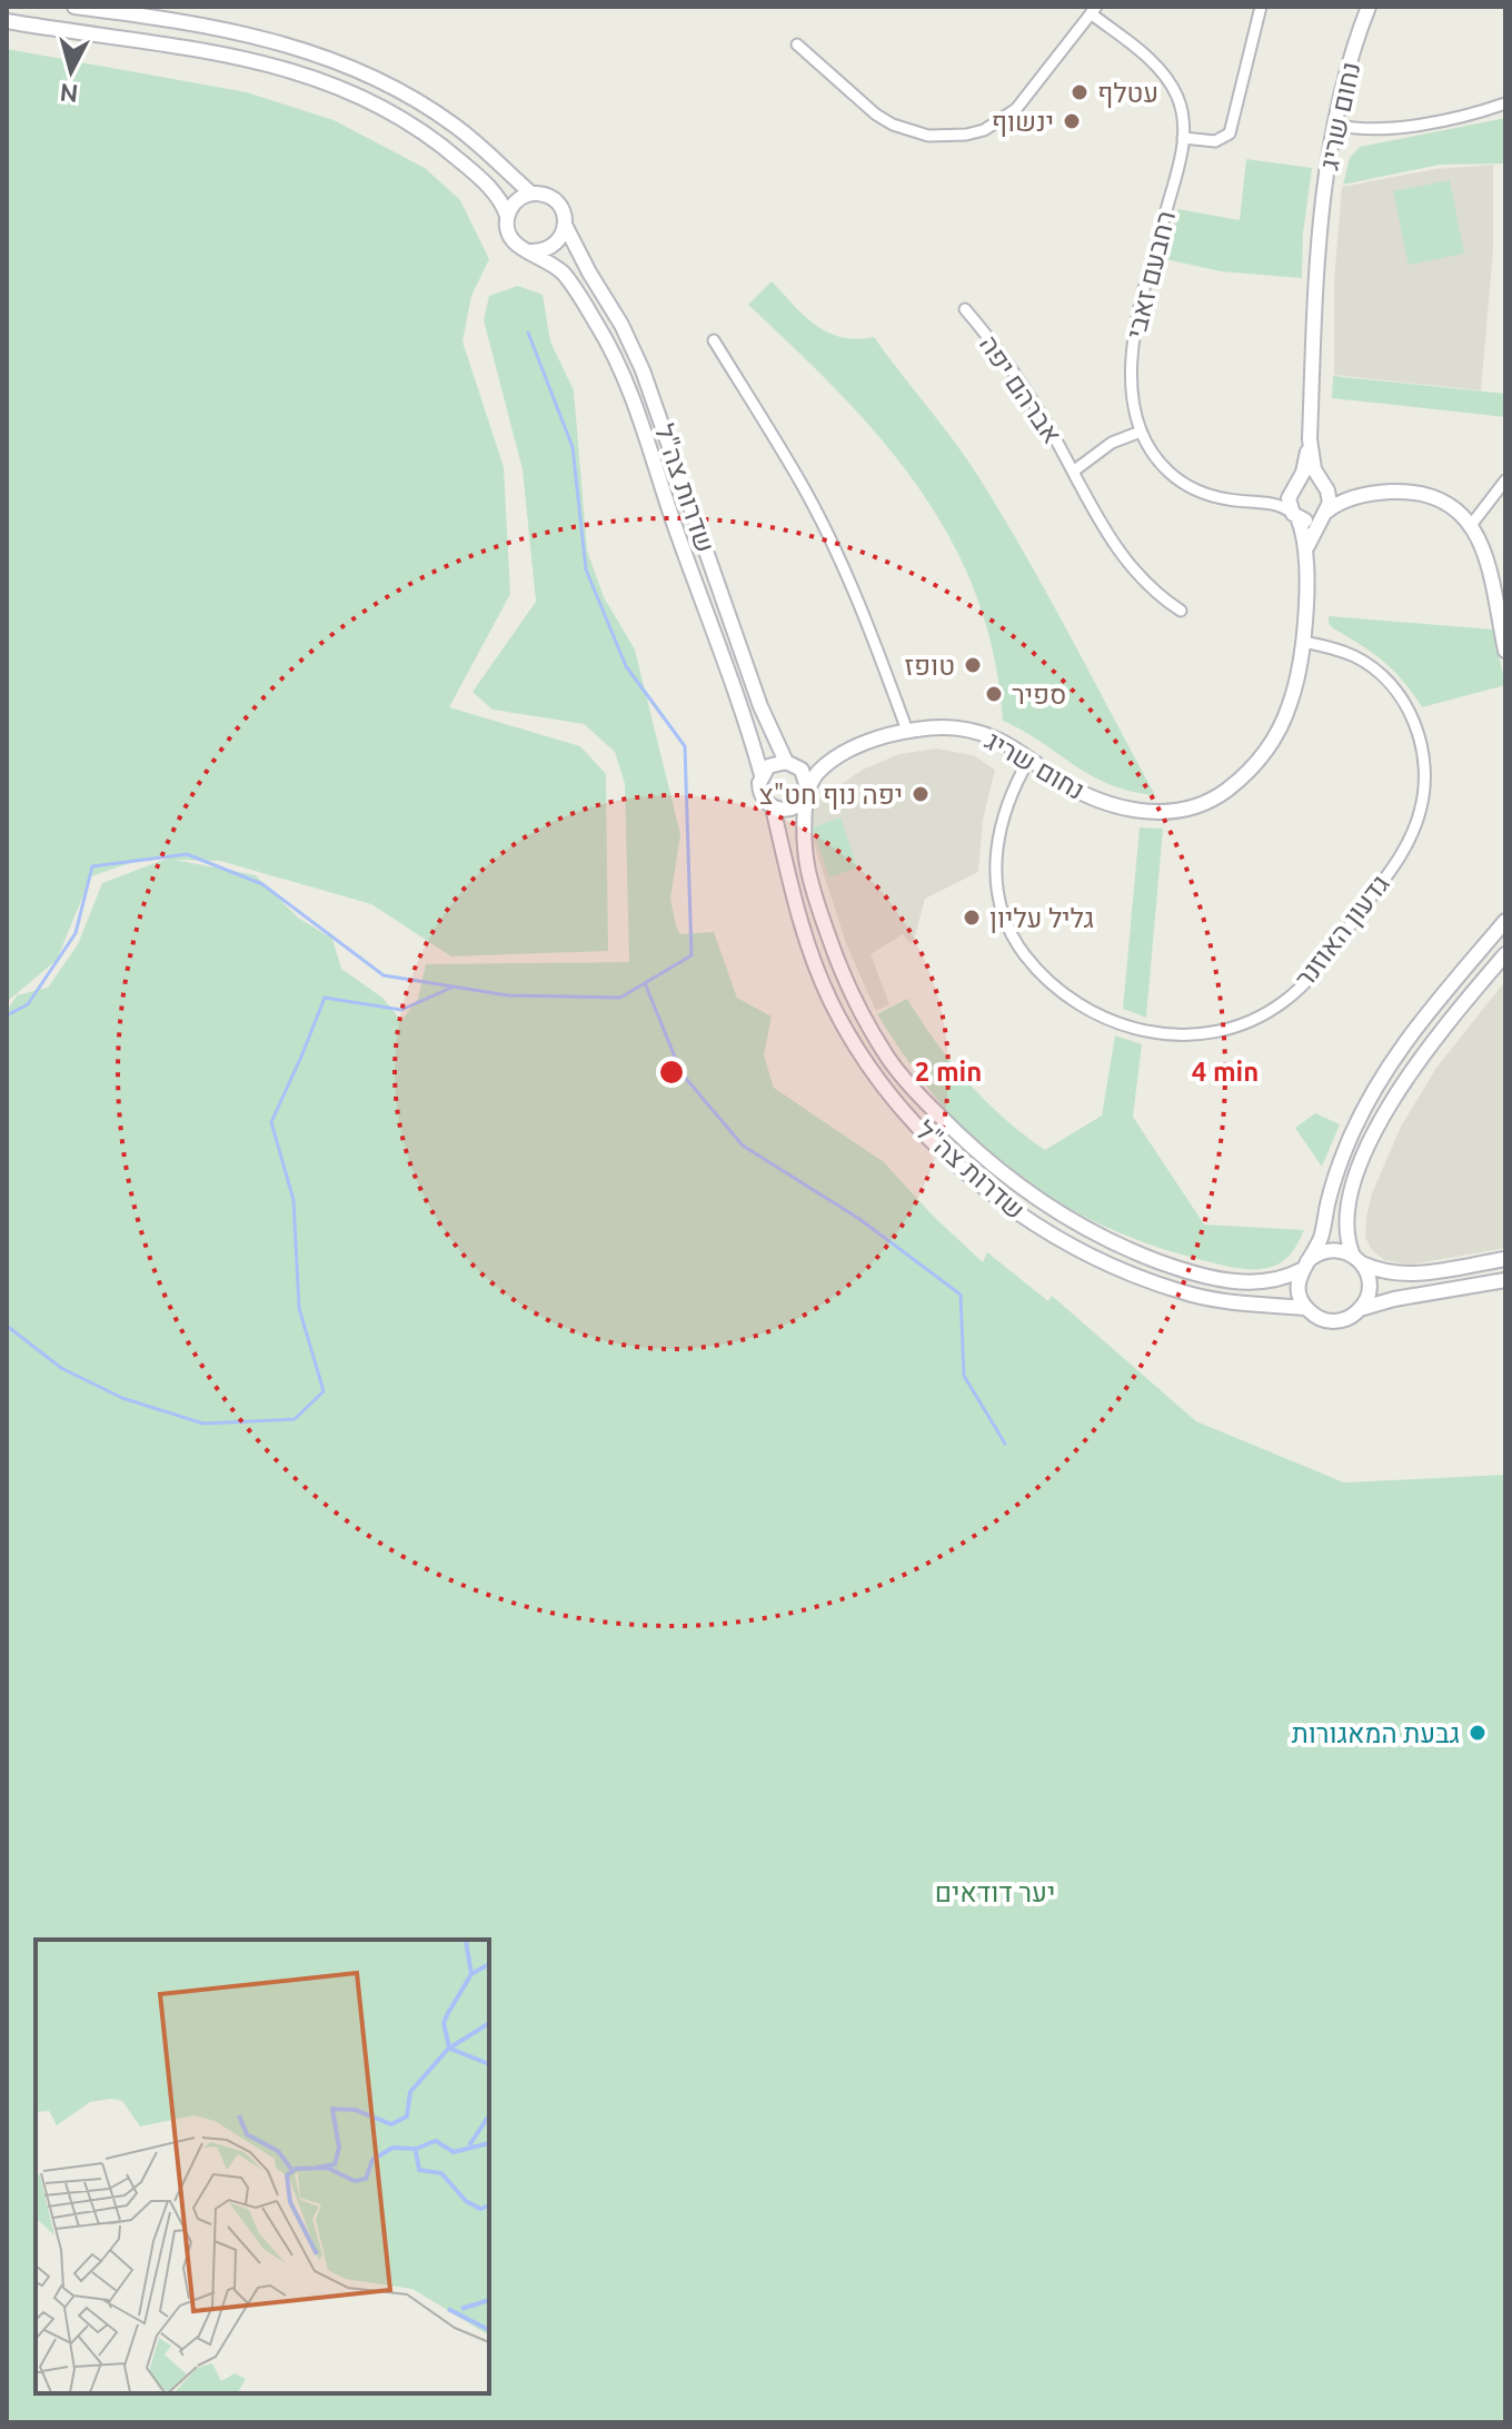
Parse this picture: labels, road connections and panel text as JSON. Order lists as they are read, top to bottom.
{
  "streets": {
    "main road": ["נחום שריג", "שדרות צה\"ל"],
    "street": ["רחבעם זאבי", "אברהם יפה", "גדעון האוזנר"]
  },
  "crossings": [
    ["נחום שריג", "רחבעם זאבי"],
    ["נחום שריג", "שדרות צה\"ל"],
    ["נחום שריג", "גדעון האוזנר"],
    ["רחבעם זאבי", "אברהם יפה"]
  ],
  "parks": ["יער דודאים"],
  "places": [
    "עטלף",
    "ינשוף",
    "טופז",
    "ספיר",
    "יפה נוף חט\"צ",
    "גליל עליון",
    "גבעת המאגורות"
  ],
  "north": "bottom",
  "rings": ["2 min", "4 min"]
}
